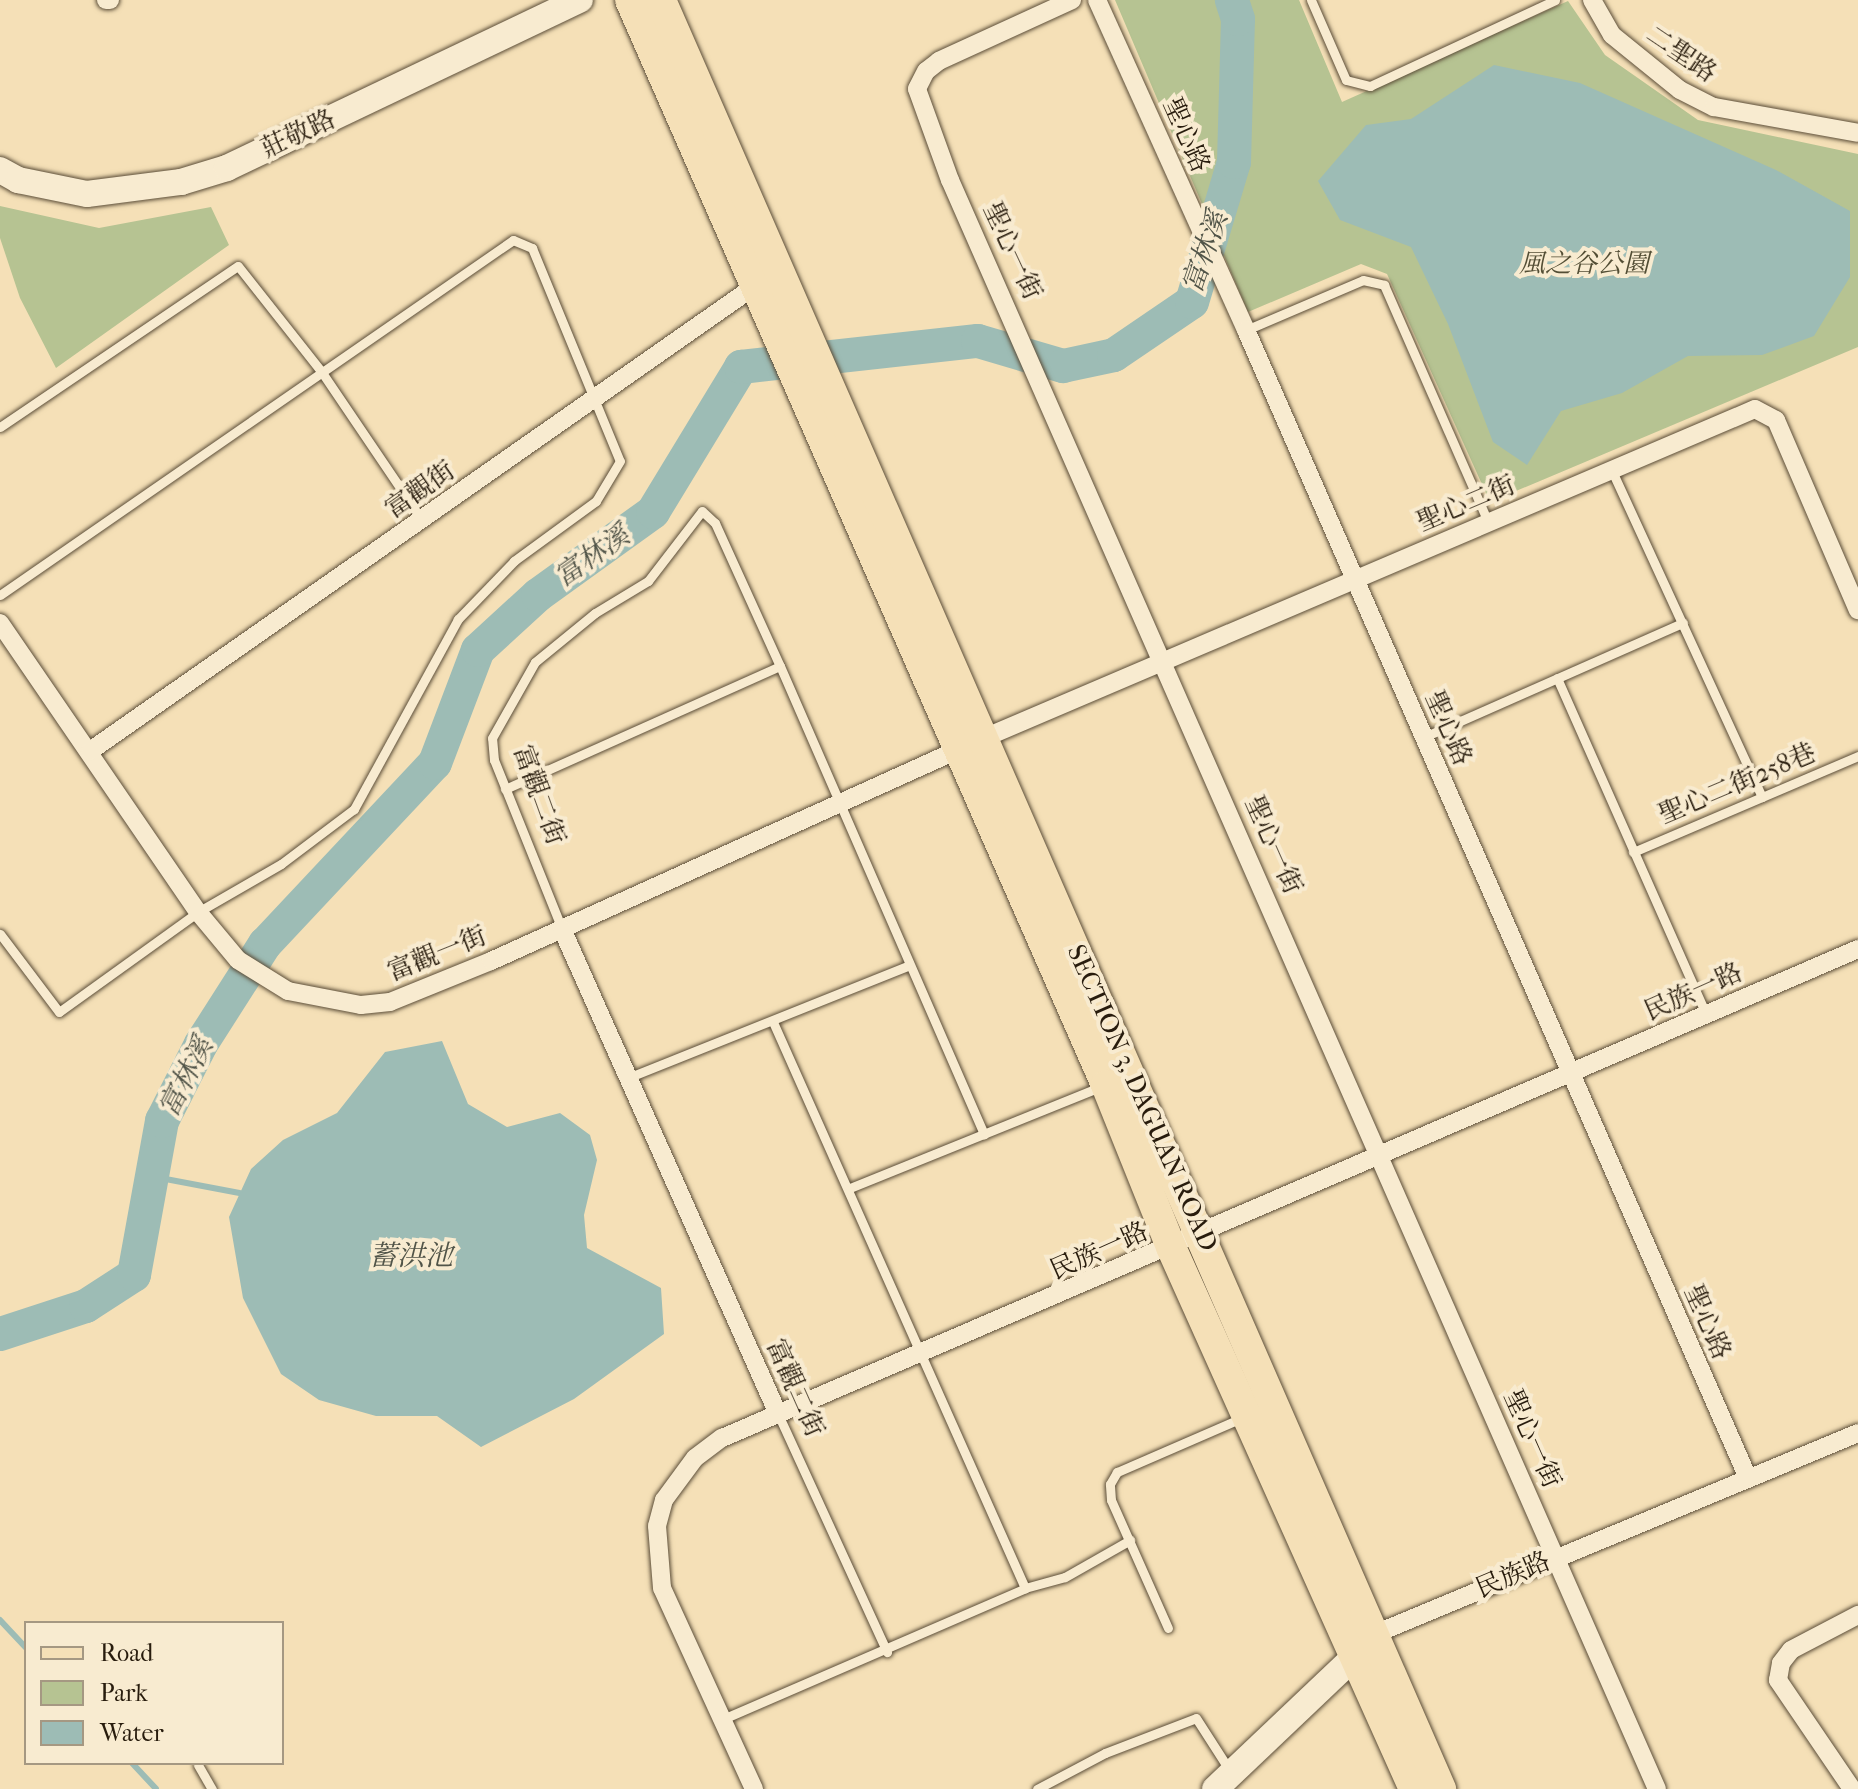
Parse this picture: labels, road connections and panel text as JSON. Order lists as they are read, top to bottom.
{
  "streets": {
    "main road": ["SECTION 3, DAGUAN ROAD"],
    "street": [
      "二聖路",
      "莊敬路",
      "聖心路",
      "聖心一街",
      "富觀街",
      "聖心二街",
      "富觀二街",
      "富觀一街",
      "民族一路",
      "民族路"
    ],
    "lane": ["聖心二街258巷"]
  },
  "crossings": [
    ["聖心路", "聖心二街"],
    ["聖心路", "民族一路"],
    ["聖心路", "民族路"],
    ["聖心一街", "聖心二街"],
    ["聖心一街", "民族一路"],
    ["聖心一街", "民族路"],
    ["富觀街", "富觀一街"],
    ["富觀街", "SECTION 3, DAGUAN ROAD"],
    ["聖心二街", "富觀一街"],
    ["聖心二街", "SECTION 3, DAGUAN ROAD"],
    ["富觀二街", "富觀一街"],
    ["富觀二街", "民族一路"],
    ["富觀一街", "SECTION 3, DAGUAN ROAD"],
    ["民族一路", "SECTION 3, DAGUAN ROAD"],
    ["SECTION 3, DAGUAN ROAD", "民族路"]
  ],
  "water": ["富林溪", "蓄洪池"],
  "parks": ["風之谷公園"],
  "legend": ["Road", "Park", "Water"]
}
